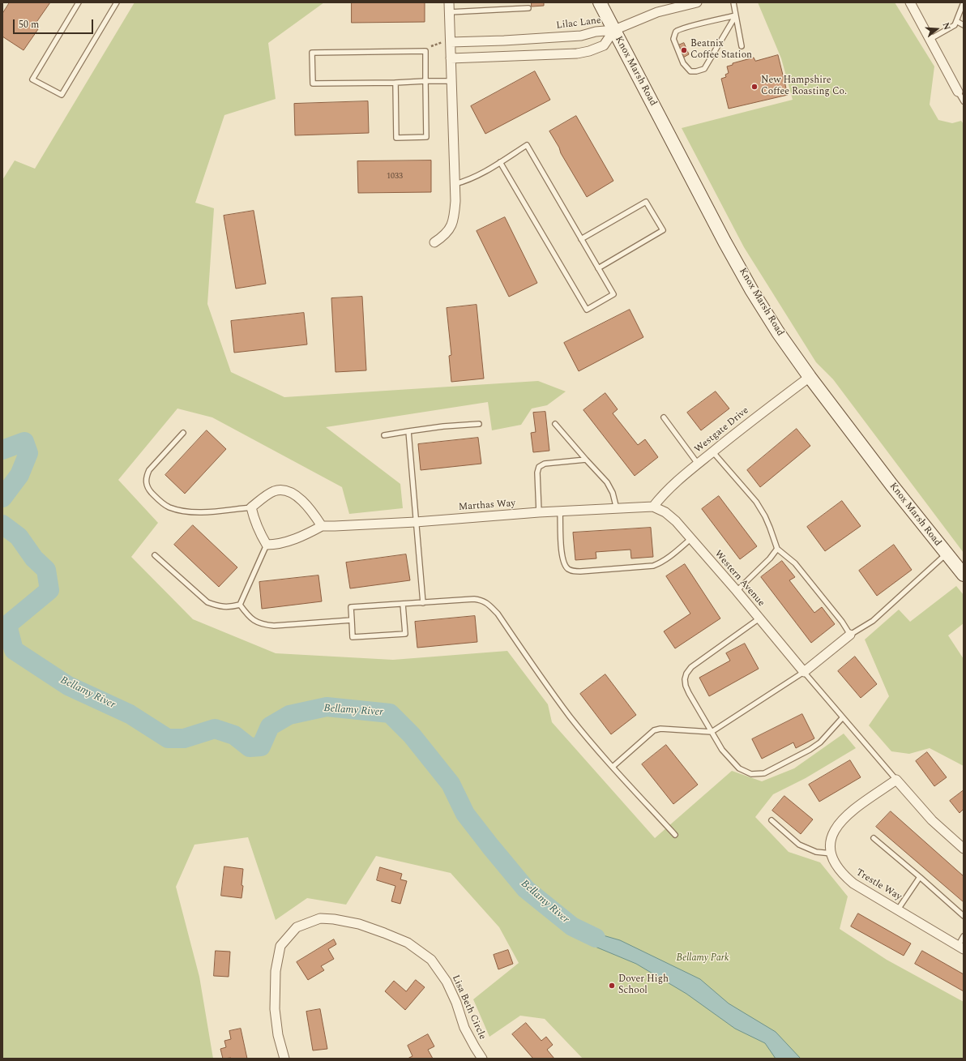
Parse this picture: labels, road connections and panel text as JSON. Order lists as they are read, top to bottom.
{
  "streets": {
    "main road": ["Knox Marsh Road"],
    "street": [
      "Lilac Lane",
      "Westgate Drive",
      "Marthas Way",
      "Western Avenue",
      "Trestle Way",
      "Lisa Beth Circle"
    ]
  },
  "crossings": [
    ["Lilac Lane", "Knox Marsh Road"],
    ["Knox Marsh Road", "Westgate Drive"],
    ["Westgate Drive", "Marthas Way"],
    ["Westgate Drive", "Western Avenue"],
    ["Marthas Way", "Western Avenue"]
  ],
  "water": ["Bellamy River"],
  "parks": ["Bellamy Park"],
  "places": ["Beatnix Coffee Station", "New Hampshire Coffee Roasting Co.", "Dover High School"],
  "house_numbers": ["1033"],
  "scale_bar": "50 m",
  "north": "right"
}
